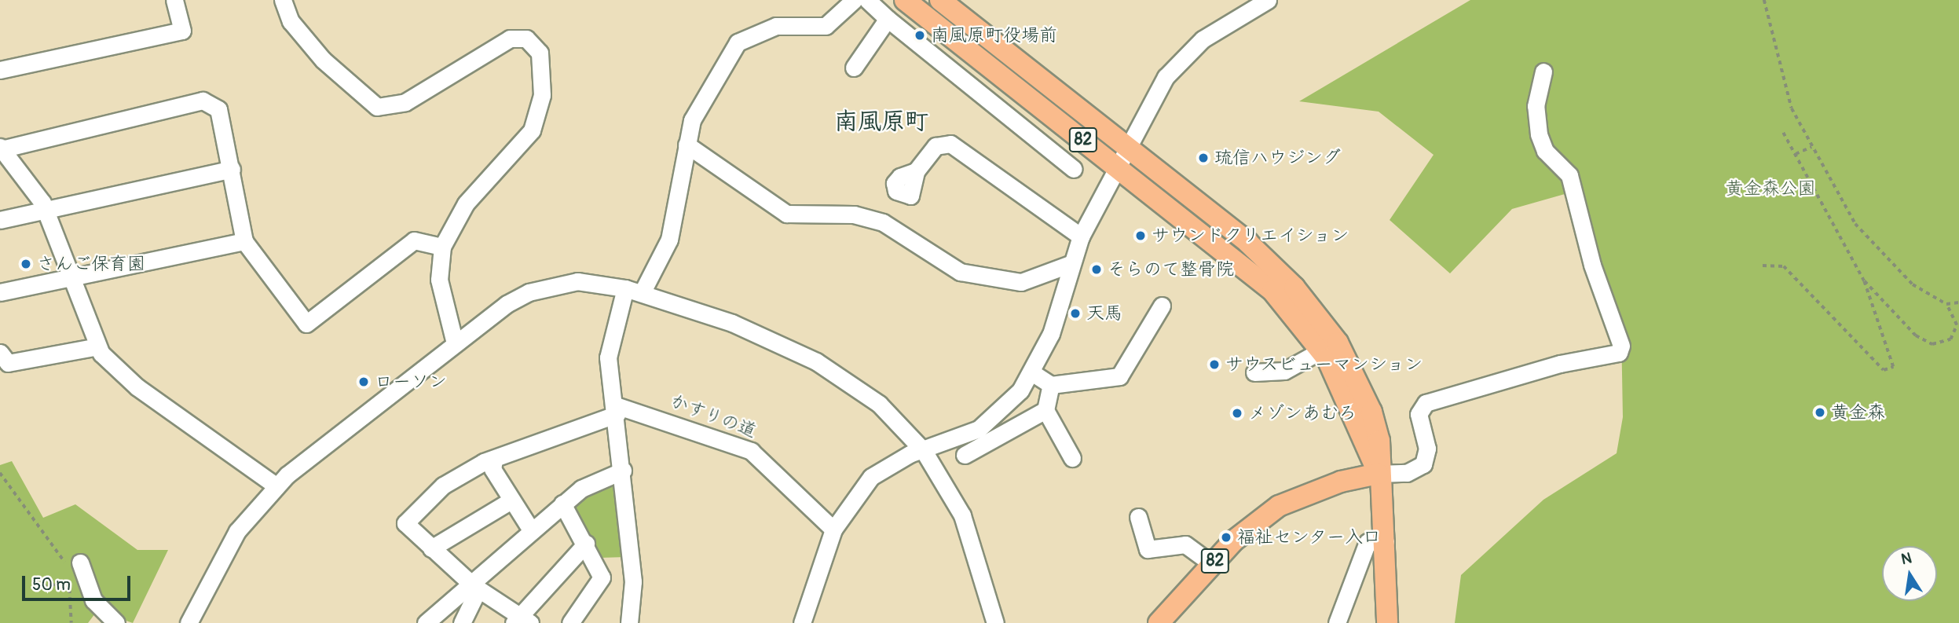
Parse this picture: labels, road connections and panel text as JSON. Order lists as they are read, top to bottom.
{
  "streets": {
    "main road": ["82"],
    "street": ["かすりの道"]
  },
  "districts": ["南風原町"],
  "parks": ["黄金森公園"],
  "places": [
    "南風原町役場前",
    "琉信ハウジング",
    "サウンドクリエイション",
    "さんご保育園",
    "そらのて整骨院",
    "天馬",
    "サウスビューマンション",
    "ローソン",
    "黄金森",
    "メゾンあむろ",
    "福祉センター入口"
  ],
  "scale_bar": "50 m",
  "north": "top"
}
